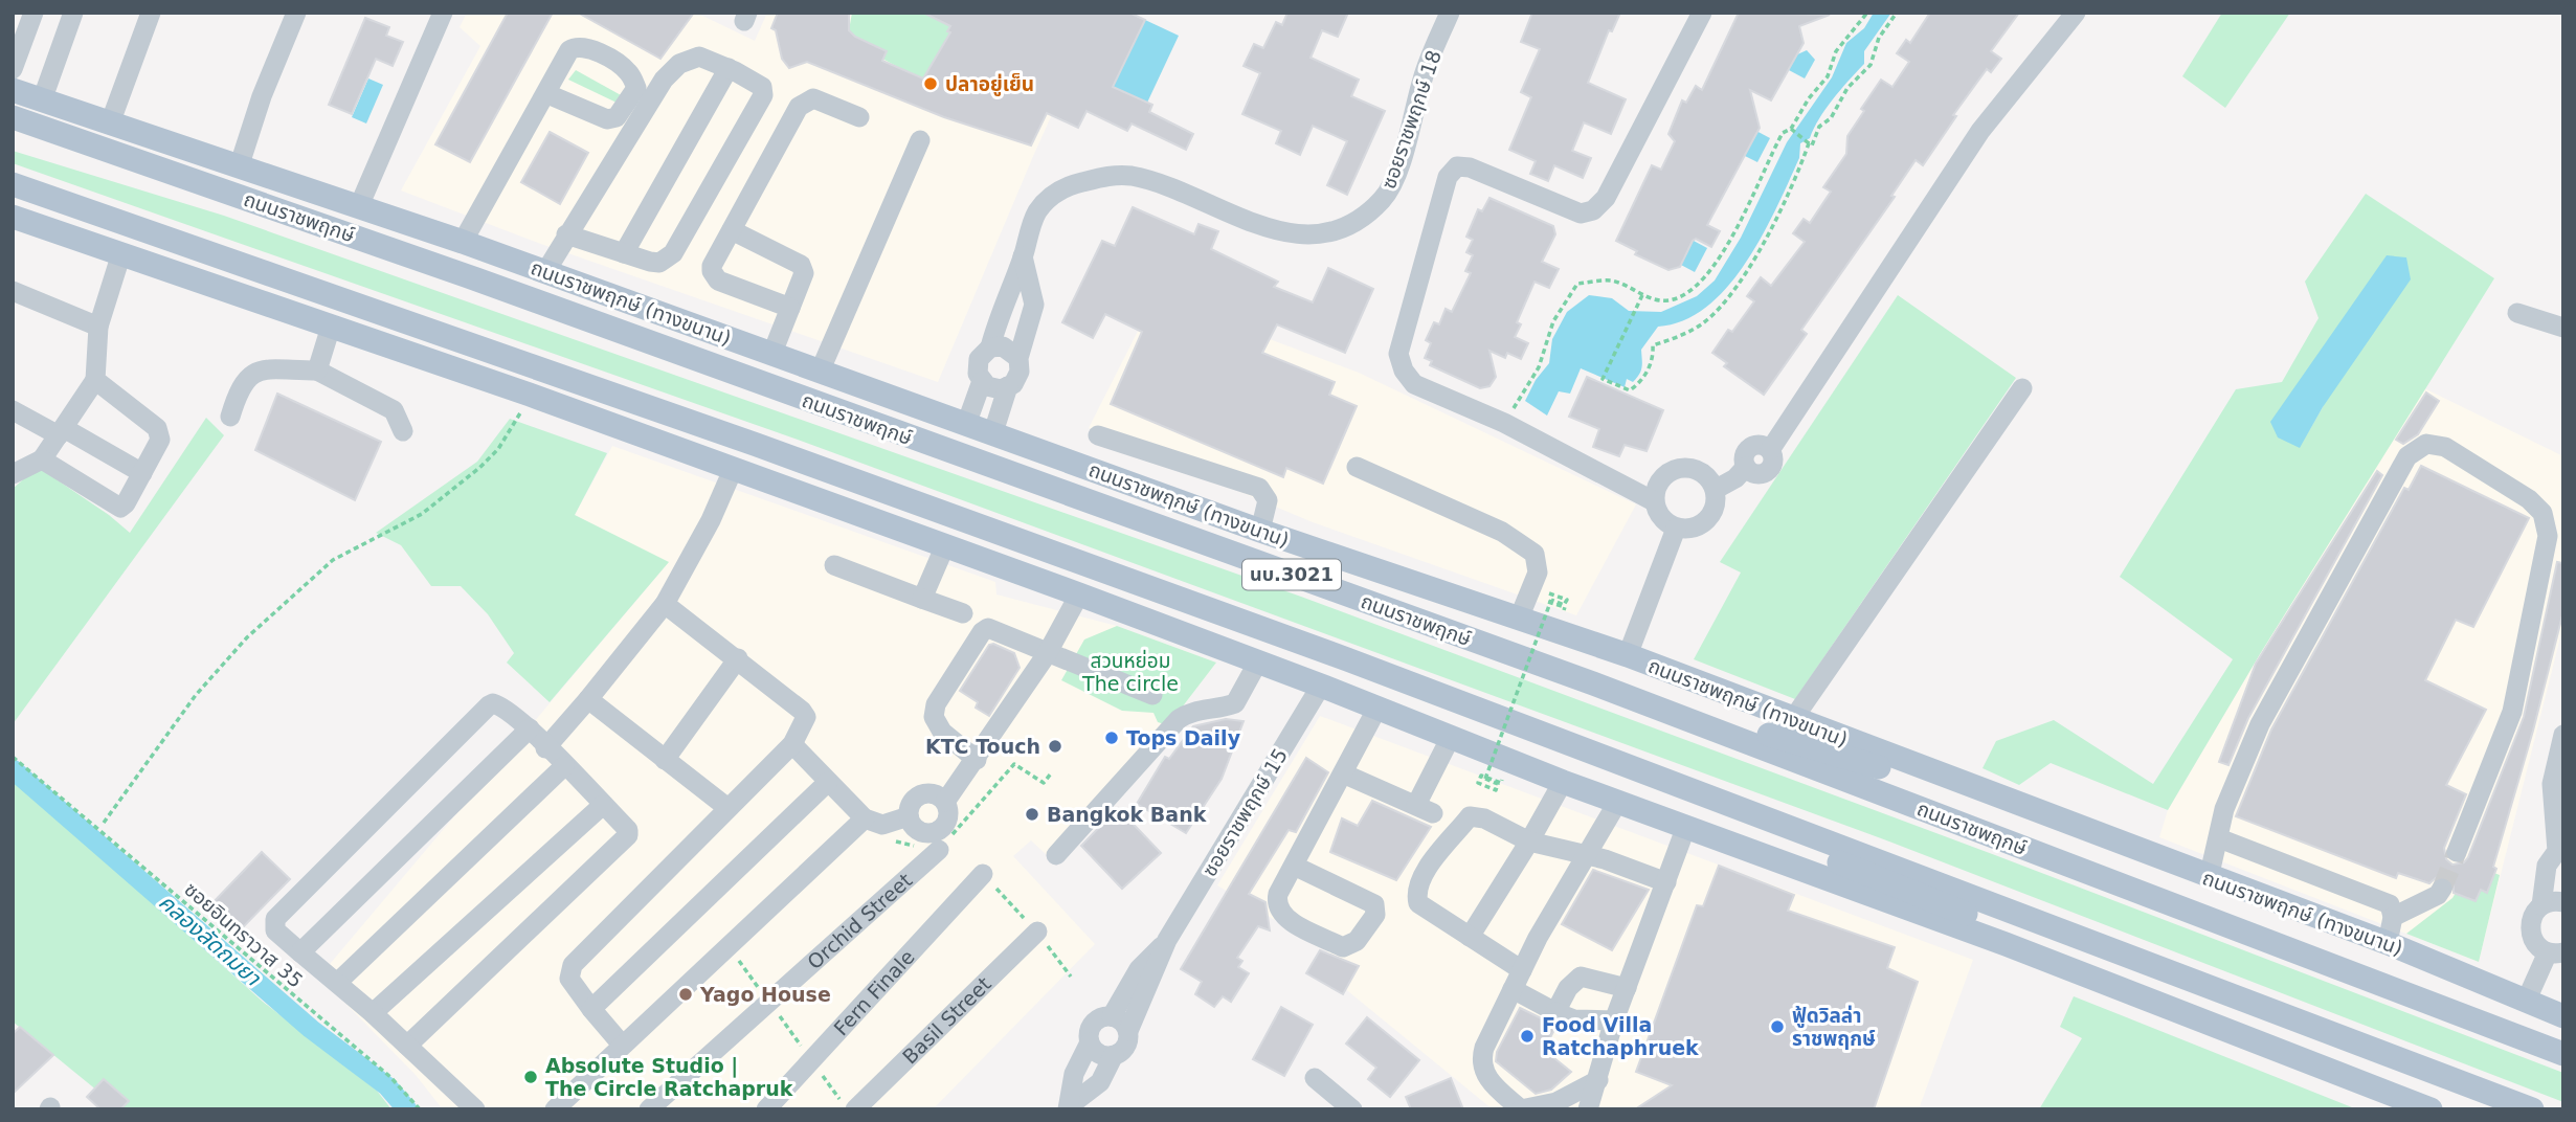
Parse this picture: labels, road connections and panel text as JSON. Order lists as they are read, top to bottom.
{
  "streets": {
    "main road": ["ถนนราชพฤกษ์", "ถนนราชพฤกษ์ (ทางขนาน)", "นบ.3021"],
    "street": [
      "ซอยราชพฤกษ์ 18",
      "ซอยราชพฤกษ์ 15",
      "Orchid Street",
      "Fern Finale",
      "Basil Street"
    ],
    "path": ["ซอยอินทราวาส 35"]
  },
  "crossings": [
    ["ซอยราชพฤกษ์ 18", "ถนนราชพฤกษ์ (ทางขนาน)"]
  ],
  "water": ["คลองลัดถมยา"],
  "parks": ["สวนหย่อม The circle"],
  "places": [
    "ปลาอยู่เย็น",
    "Tops Daily",
    "KTC Touch",
    "Bangkok Bank",
    "Yago House",
    "ฟู้ดวิลล่า ราชพฤกษ์",
    "Food Villa Ratchaphruek",
    "Absolute Studio | The Circle Ratchapruk"
  ]
}
